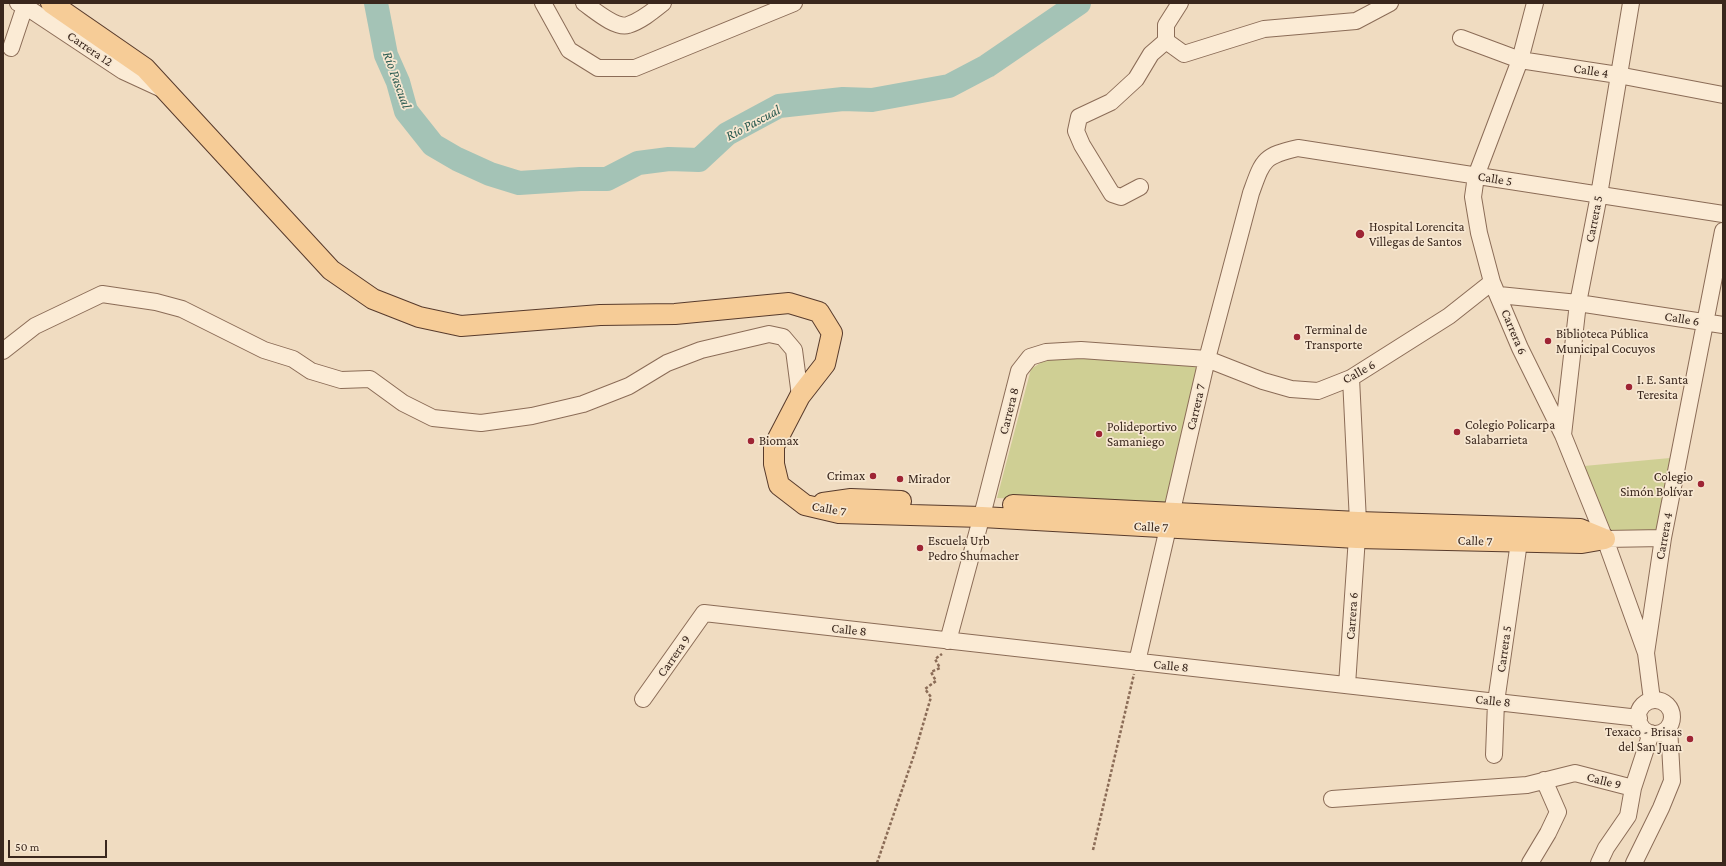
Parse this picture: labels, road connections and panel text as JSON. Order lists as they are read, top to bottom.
{
  "streets": {
    "main road": ["Calle 7"],
    "street": [
      "Carrera 12",
      "Calle 4",
      "Calle 5",
      "Carrera 5",
      "Calle 6",
      "Carrera 6",
      "Carrera 7",
      "Carrera 8",
      "Carrera 4",
      "Calle 8",
      "Carrera 9",
      "Calle 9"
    ]
  },
  "crossings": [
    ["Calle 4", "Carrera 5"],
    ["Calle 4", "Carrera 6"],
    ["Calle 5", "Carrera 5"],
    ["Calle 5", "Carrera 6"],
    ["Calle 5", "Carrera 7"],
    ["Carrera 5", "Calle 6"],
    ["Carrera 5", "Carrera 6"],
    ["Carrera 5", "Calle 7"],
    ["Carrera 5", "Calle 8"],
    ["Calle 6", "Carrera 6"],
    ["Calle 6", "Carrera 7"],
    ["Calle 6", "Carrera 8"],
    ["Calle 6", "Carrera 4"],
    ["Carrera 6", "Calle 7"],
    ["Carrera 6", "Carrera 4"],
    ["Carrera 6", "Calle 8"],
    ["Carrera 7", "Carrera 8"],
    ["Carrera 7", "Calle 7"],
    ["Carrera 7", "Calle 8"],
    ["Carrera 8", "Calle 7"],
    ["Carrera 8", "Calle 8"],
    ["Calle 7", "Carrera 4"],
    ["Carrera 4", "Calle 8"],
    ["Calle 8", "Carrera 9"]
  ],
  "water": ["Río Pascual"],
  "places": [
    "Hospital Lorencita Villegas de Santos",
    "Terminal de Transporte",
    "Biblioteca Pública Municipal Cocuyos",
    "I. E. Santa Teresita",
    "Colegio Policarpa Salabarrieta",
    "Polideportivo Samaniego",
    "Biomax",
    "Crimax",
    "Mirador",
    "Colegio Simón Bolívar",
    "Escuela Urb Pedro Shumacher",
    "Texaco - Brisas del San Juan"
  ],
  "scale_bar": "50 m"
}
